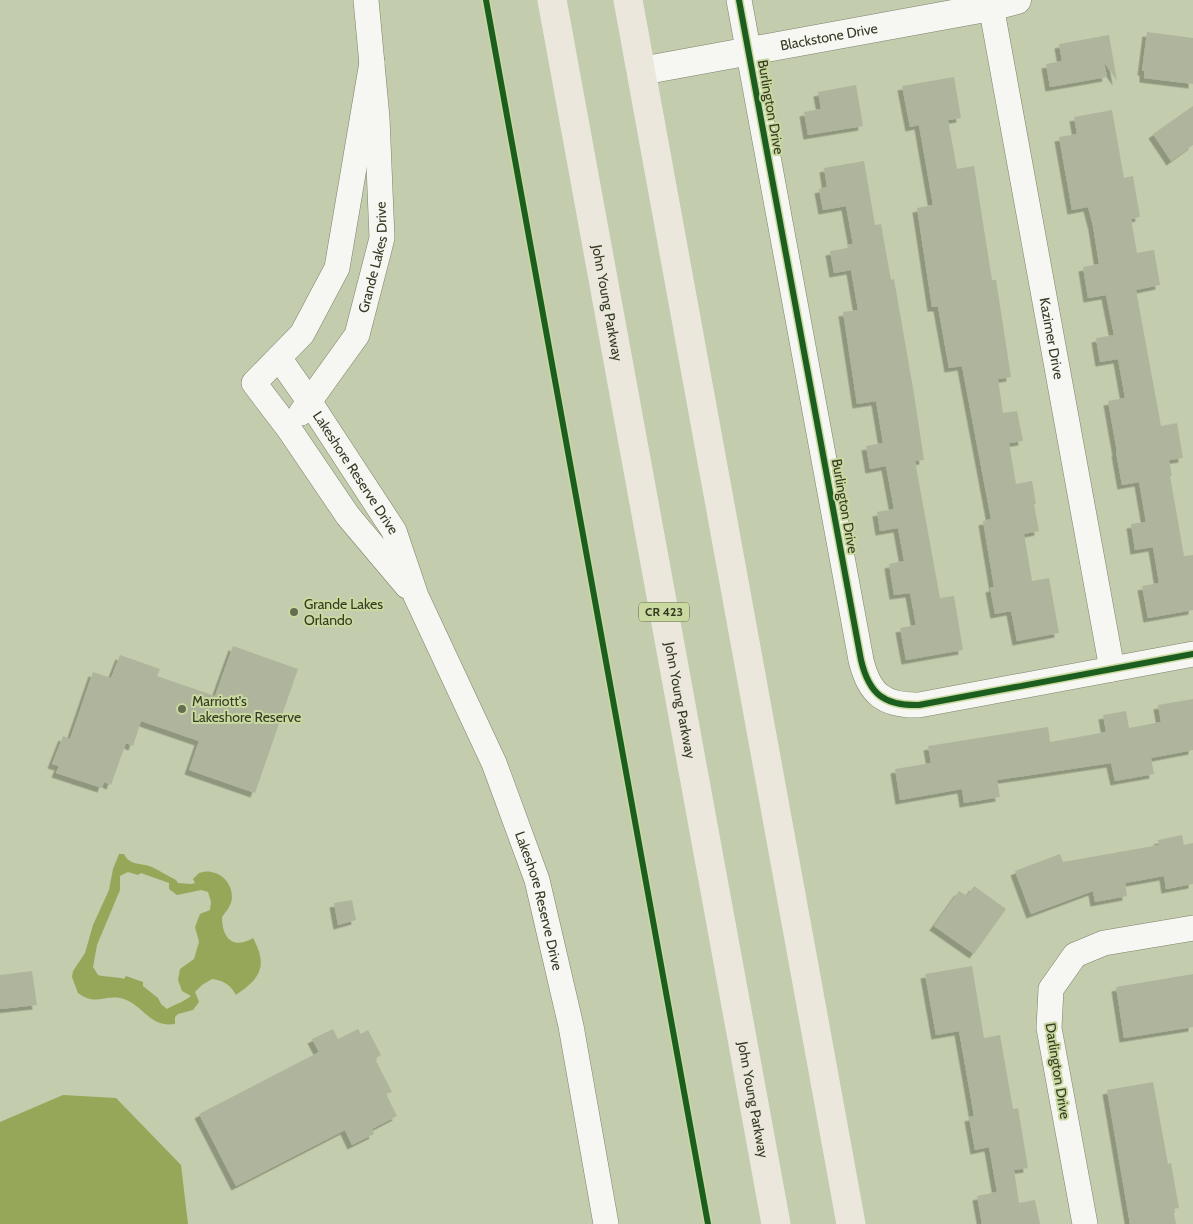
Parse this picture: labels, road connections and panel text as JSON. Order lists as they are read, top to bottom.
{
  "streets": {
    "highway": ["John Young Parkway", "CR 423"],
    "street": [
      "Blackstone Drive",
      "Burlington Drive",
      "Grande Lakes Drive",
      "Kazimer Drive",
      "Lakeshore Reserve Drive",
      "Darlington Drive"
    ]
  },
  "crossings": [
    ["Blackstone Drive", "Burlington Drive"],
    ["Blackstone Drive", "Kazimer Drive"],
    ["Burlington Drive", "Kazimer Drive"],
    ["Grande Lakes Drive", "Lakeshore Reserve Drive"]
  ],
  "places": ["Grande Lakes Orlando", "Marriott's Lakeshore Reserve"]
}
